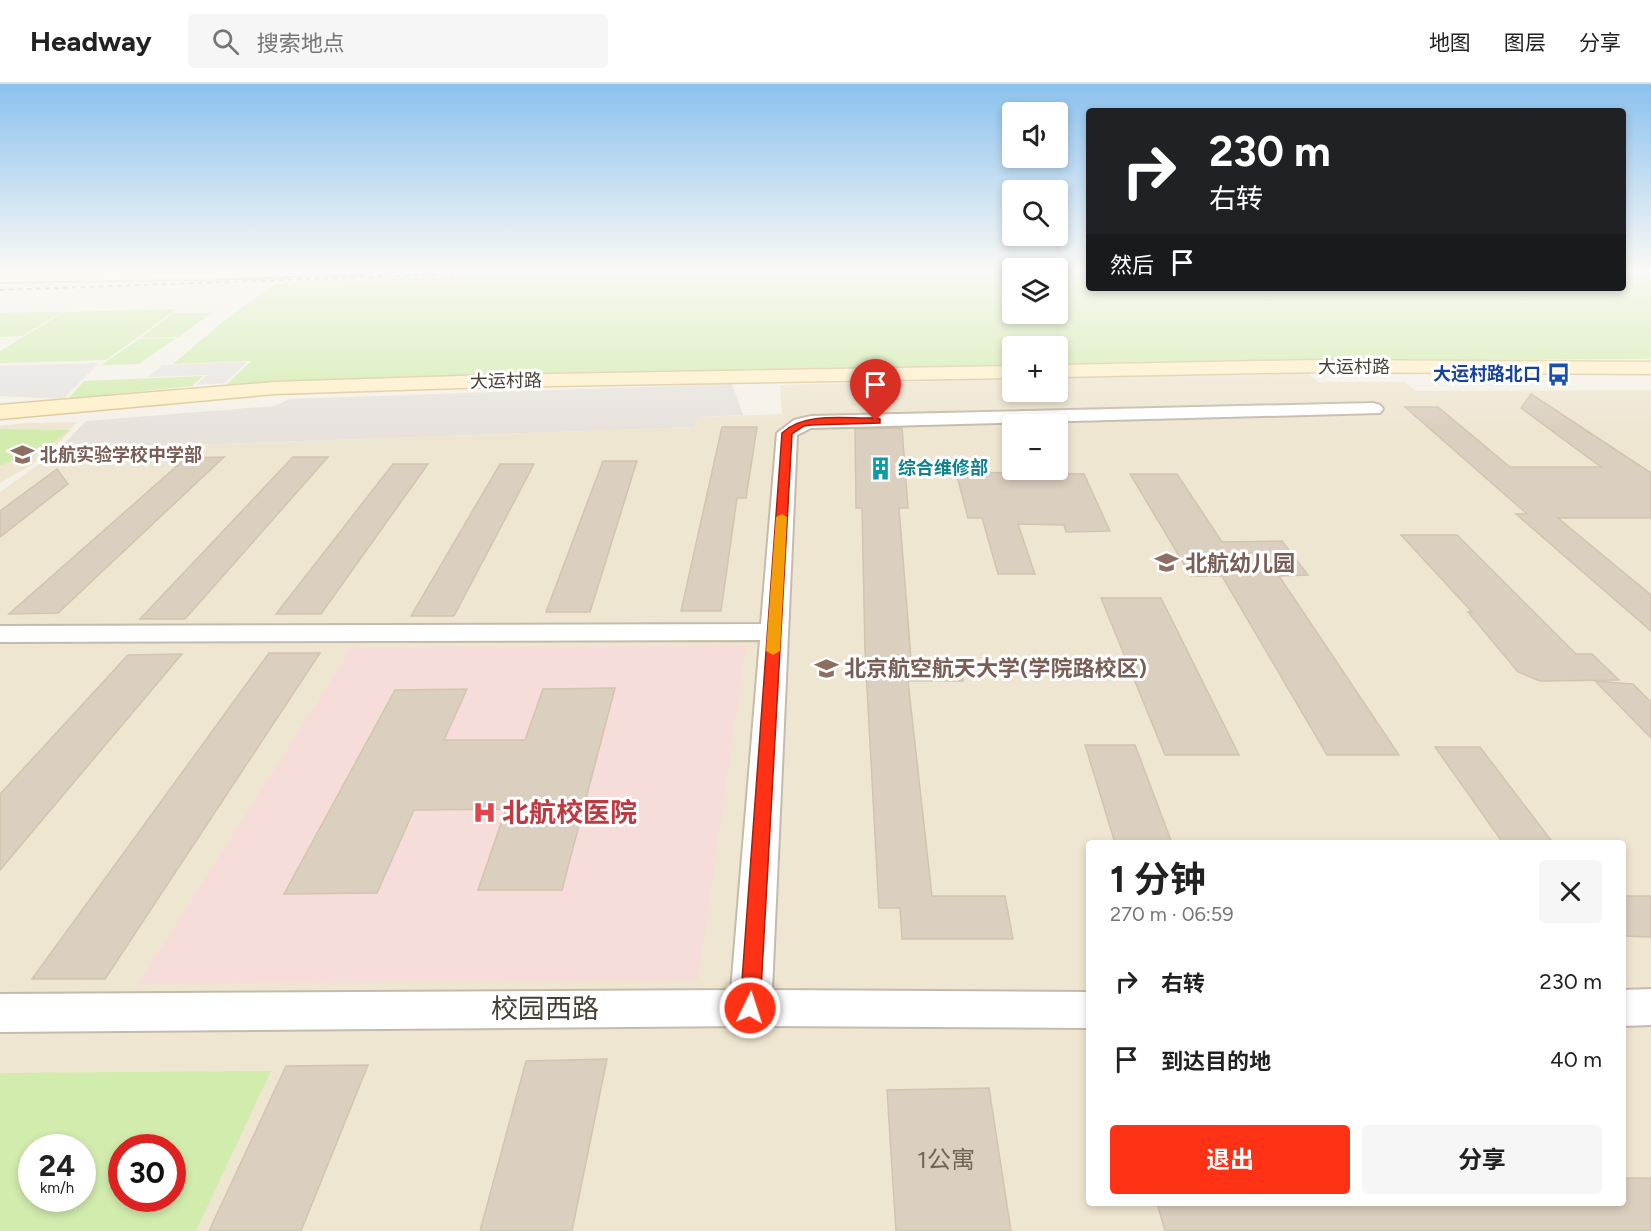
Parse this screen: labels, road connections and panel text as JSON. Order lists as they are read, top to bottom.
{
  "streets": {
    "street": ["大运村路", "校园西路"]
  },
  "places": {
    "bus stop": ["大运村路北口"],
    "school or university": ["北航实验学校中学部", "北航幼儿园", "北京航空航天大学(学院路校区)"],
    "building": ["综合维修部"],
    "hospital": ["北航校医院"]
  },
  "house_numbers": ["1公寓"],
  "page": {
    "header": "Headway",
    "search": "搜索地点",
    "nav": ["地图", "图层", "分享"],
    "map_buttons": ["+", "−"],
    "turn": ["230 m", "右转"],
    "then": "然后",
    "heading": ["1 分钟", "270 m · 06:59"],
    "list": [
      {
        "name": "右转",
        "value": "230 m"
      },
      {
        "name": "到达目的地",
        "value": "40 m"
      }
    ],
    "buttons": ["退出", "分享"],
    "speed": "24 km/h",
    "limit": "30"
  }
}
